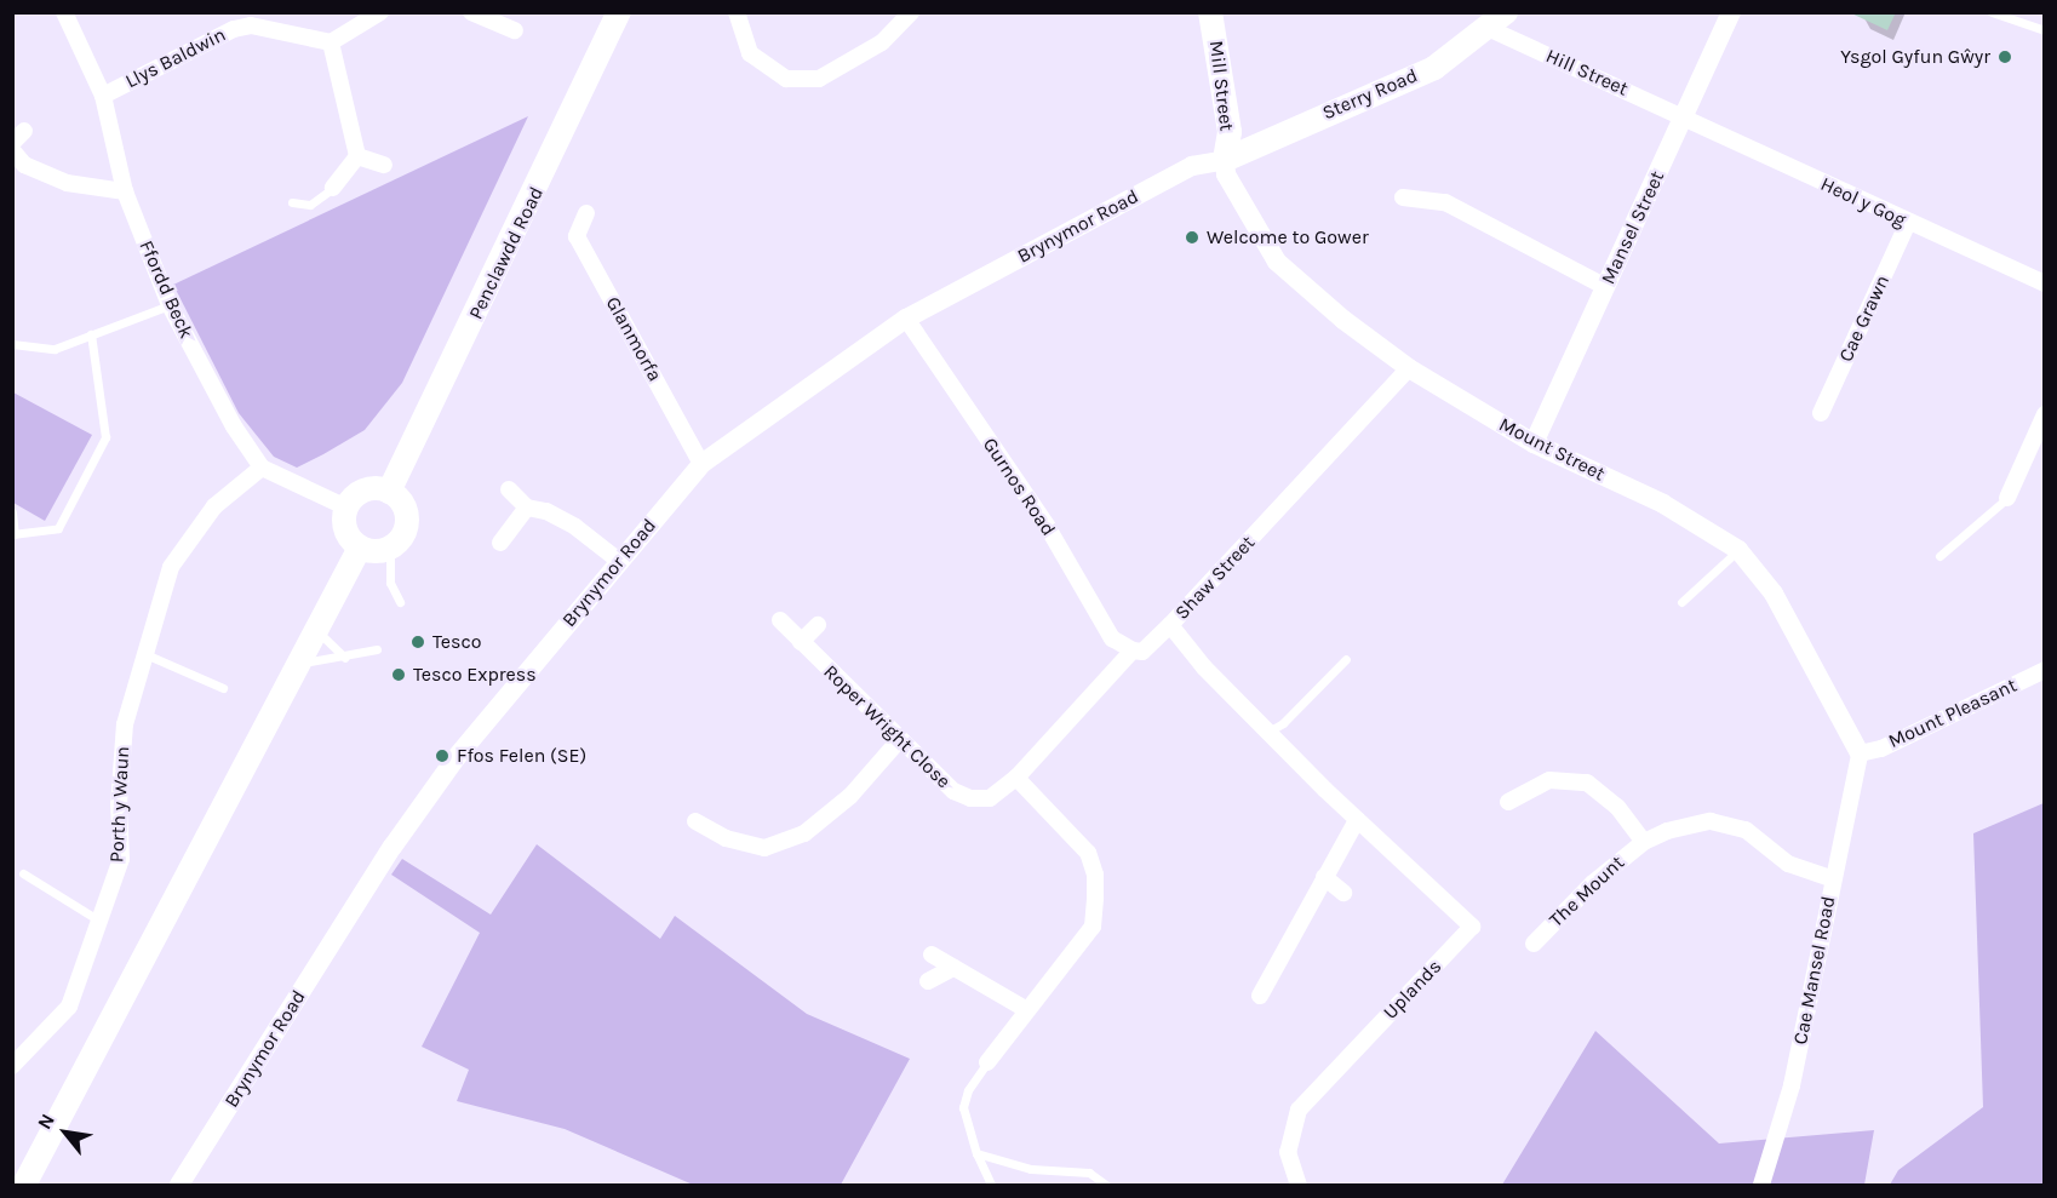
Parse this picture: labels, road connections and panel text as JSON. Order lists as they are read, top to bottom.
{
  "streets": {
    "main road": ["Mill Street", "Sterry Road", "Penclawdd Road"],
    "street": [
      "Llys Baldwin",
      "Hill Street",
      "Heol y Gog",
      "Brynymor Road",
      "Mansel Street",
      "Ffordd Beck",
      "Cae Grawn",
      "Glanmorfa",
      "Mount Street",
      "Gurnos Road",
      "Shaw Street",
      "Mount Pleasant",
      "Roper Wright Close",
      "Porth y Waun",
      "The Mount",
      "Cae Mansel Road",
      "Uplands"
    ]
  },
  "crossings": [
    ["Llys Baldwin", "Ffordd Beck"],
    ["Hill Street", "Sterry Road"],
    ["Hill Street", "Heol y Gog"],
    ["Hill Street", "Mansel Street"],
    ["Mill Street", "Sterry Road"],
    ["Mill Street", "Brynymor Road"],
    ["Mill Street", "Mount Street"],
    ["Sterry Road", "Brynymor Road"],
    ["Sterry Road", "Mount Street"],
    ["Heol y Gog", "Mansel Street"],
    ["Heol y Gog", "Cae Grawn"],
    ["Brynymor Road", "Glanmorfa"],
    ["Brynymor Road", "Mount Street"],
    ["Brynymor Road", "Gurnos Road"],
    ["Mansel Street", "Mount Street"],
    ["Ffordd Beck", "Porth y Waun"],
    ["Mount Street", "Shaw Street"],
    ["Mount Street", "Mount Pleasant"],
    ["Mount Street", "Cae Mansel Road"],
    ["Gurnos Road", "Shaw Street"],
    ["Shaw Street", "Roper Wright Close"],
    ["Shaw Street", "Uplands"],
    ["Mount Pleasant", "Cae Mansel Road"],
    ["The Mount", "Cae Mansel Road"]
  ],
  "places": [
    "Ysgol Gyfun Gŵyr",
    "Welcome to Gower",
    "Tesco",
    "Tesco Express",
    "Ffos Felen (SE)"
  ],
  "north": "top left"
}
